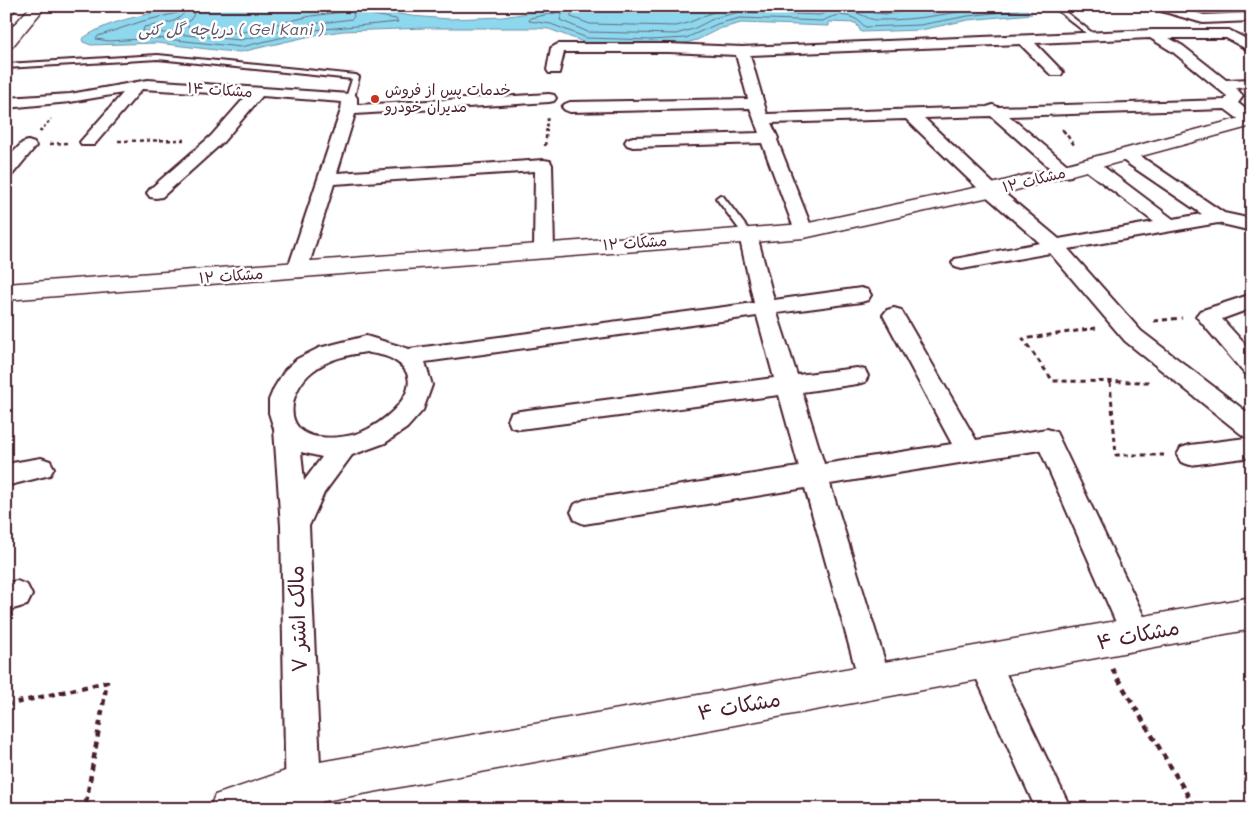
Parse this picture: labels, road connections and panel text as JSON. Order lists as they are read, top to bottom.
{
  "streets": {
    "street": [
      "مشکات ۱۴",
      "مشکات ۱۲",
      "مالک اشتر ۷",
      "مشکات ۴"
    ]
  },
  "crossings": [
    ["مالک اشتر ۷", "مشکات ۴"]
  ],
  "water": ["دریاچه گل کنی ( Gel Kani )"],
  "places": ["خدمات پس از فروش مدیران خودرو"]
}
